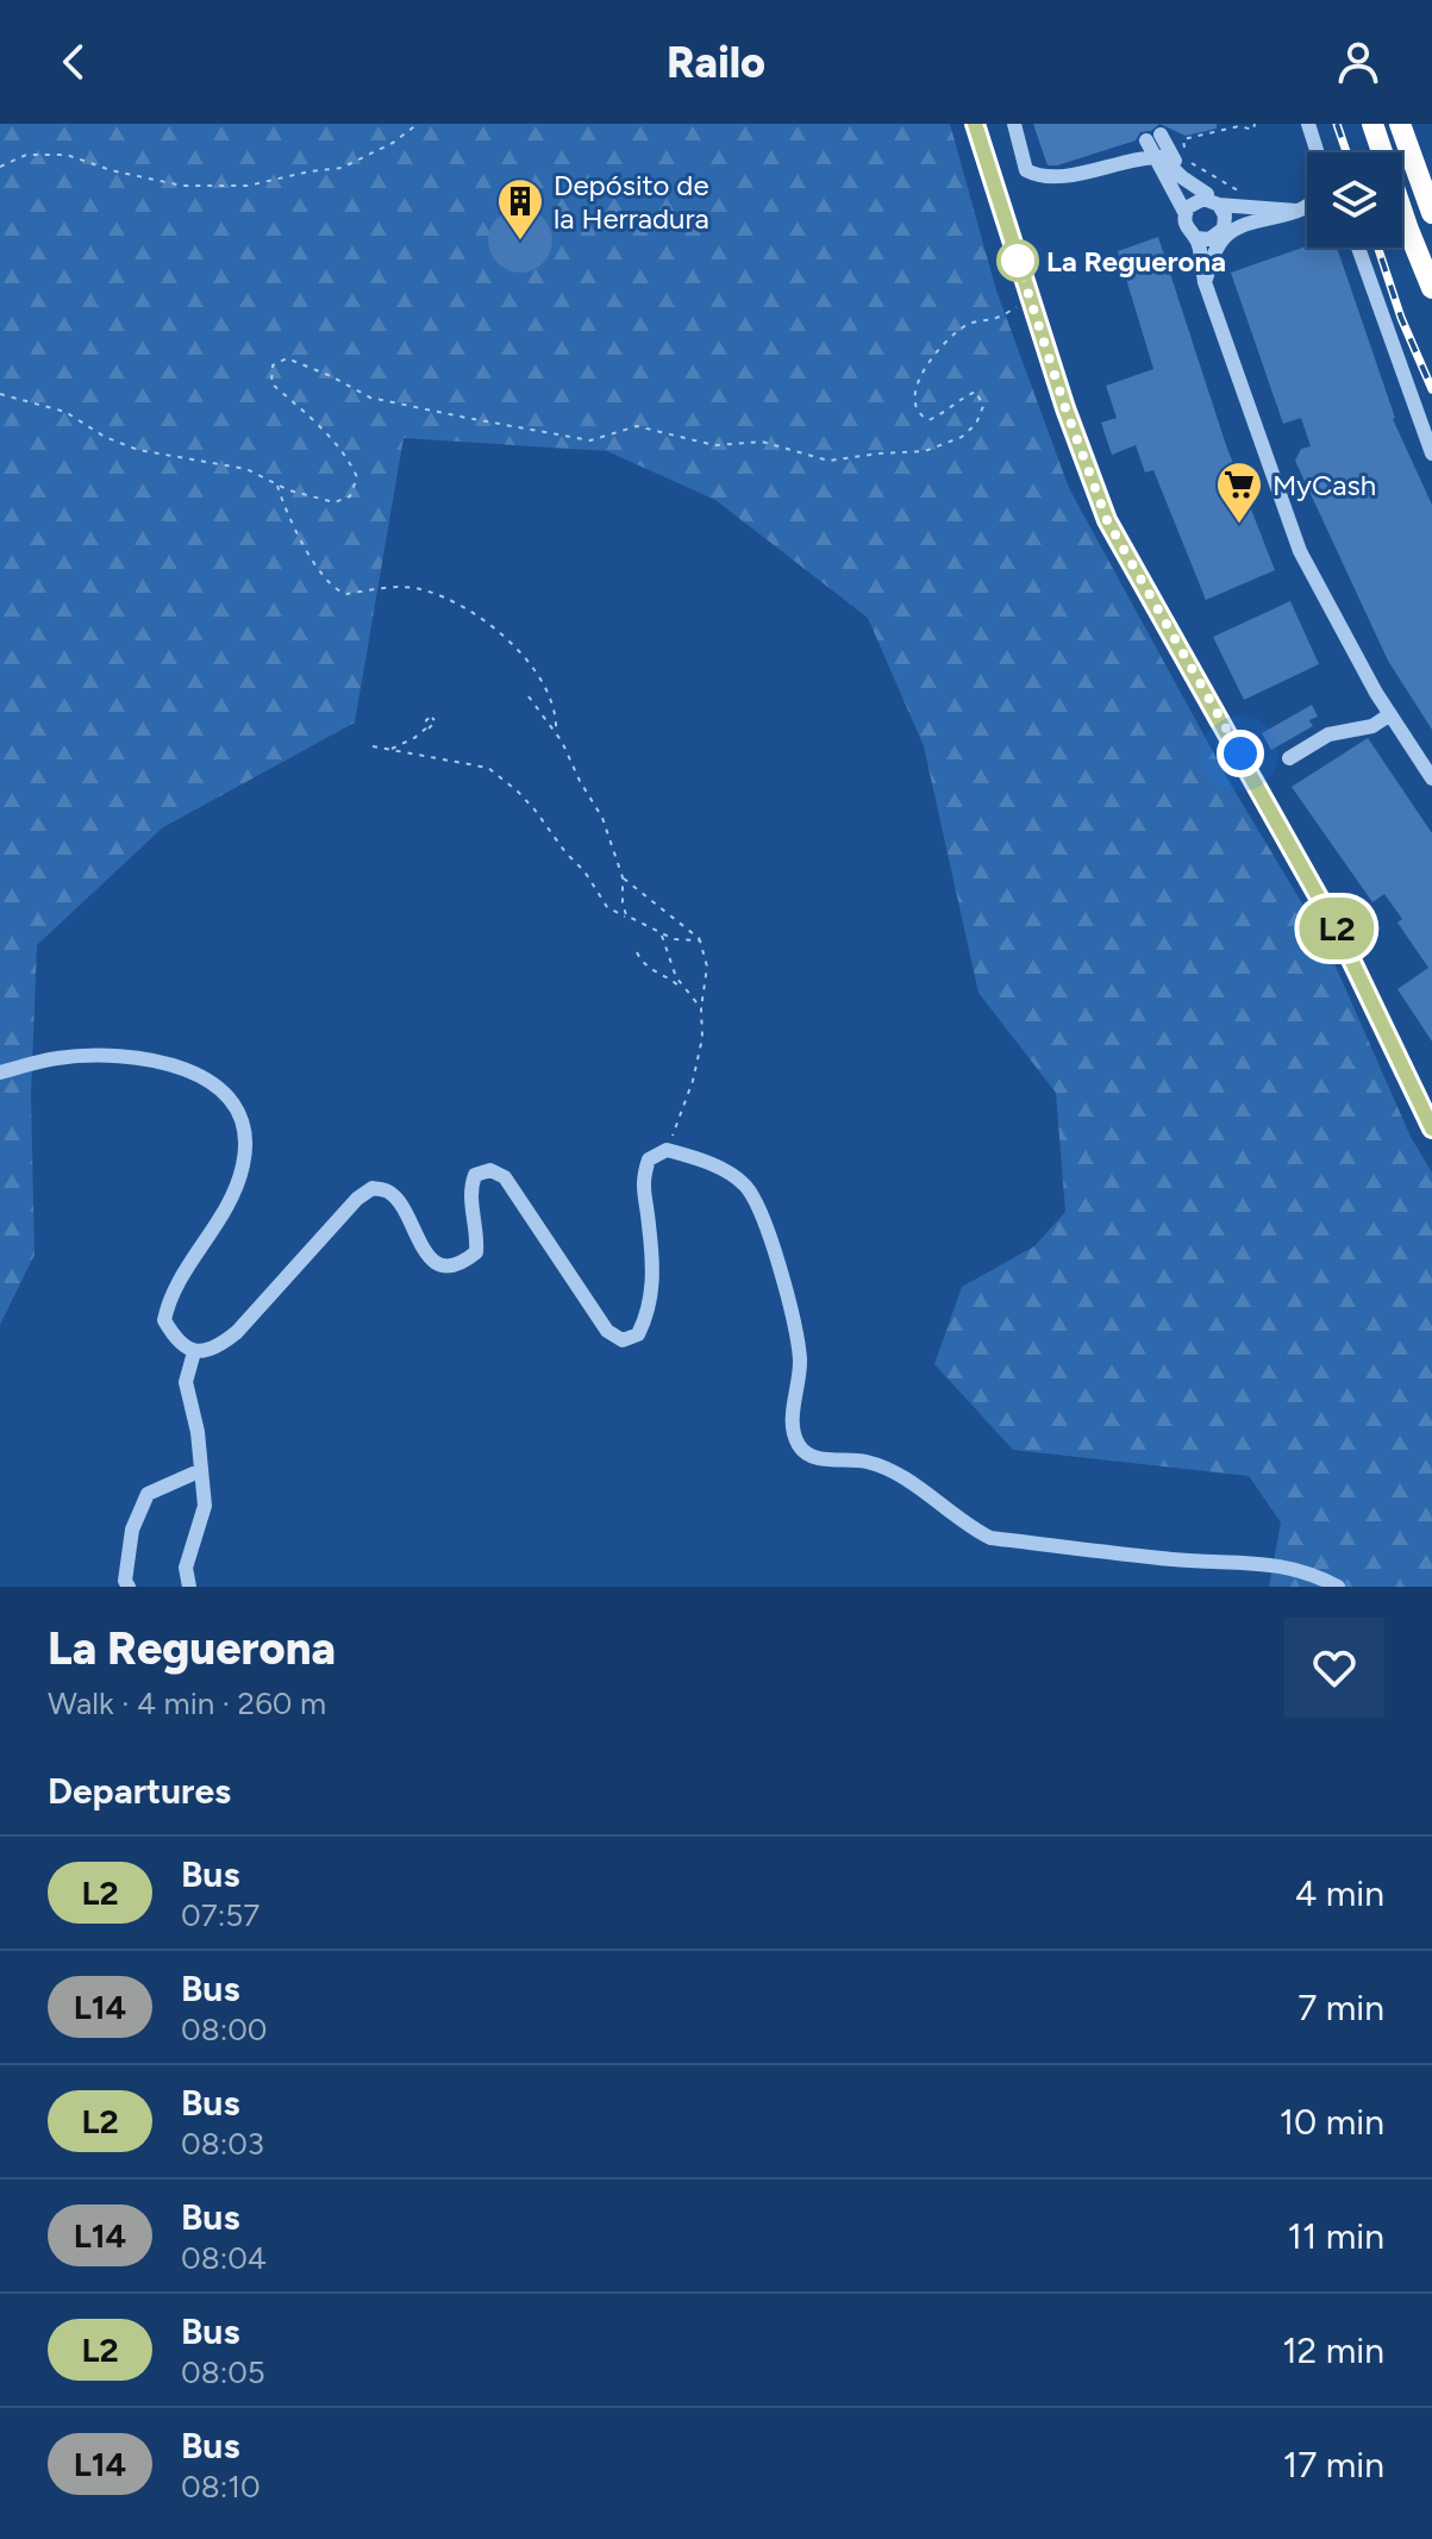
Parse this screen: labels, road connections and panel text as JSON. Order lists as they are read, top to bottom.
{
  "places": {
    "building": ["Depósito de la Herradura"],
    "other": ["La Reguerona"],
    "supermarket": ["MyCash"]
  },
  "lines": ["bus line L2"],
  "page": {
    "header": "Railo",
    "on_map": "L2",
    "heading": [
      ["La Reguerona", "Walk · 4 min · 260 m"],
      "Departures"
    ],
    "list": [
      {
        "mark": "L2",
        "name": "Bus",
        "note": "07:57",
        "value": "4 min"
      },
      {
        "mark": "L14",
        "name": "Bus",
        "note": "08:00",
        "value": "7 min"
      },
      {
        "mark": "L2",
        "name": "Bus",
        "note": "08:03",
        "value": "10 min"
      },
      {
        "mark": "L14",
        "name": "Bus",
        "note": "08:04",
        "value": "11 min"
      },
      {
        "mark": "L2",
        "name": "Bus",
        "note": "08:05",
        "value": "12 min"
      },
      {
        "mark": "L14",
        "name": "Bus",
        "note": "08:10",
        "value": "17 min"
      }
    ]
  }
}
